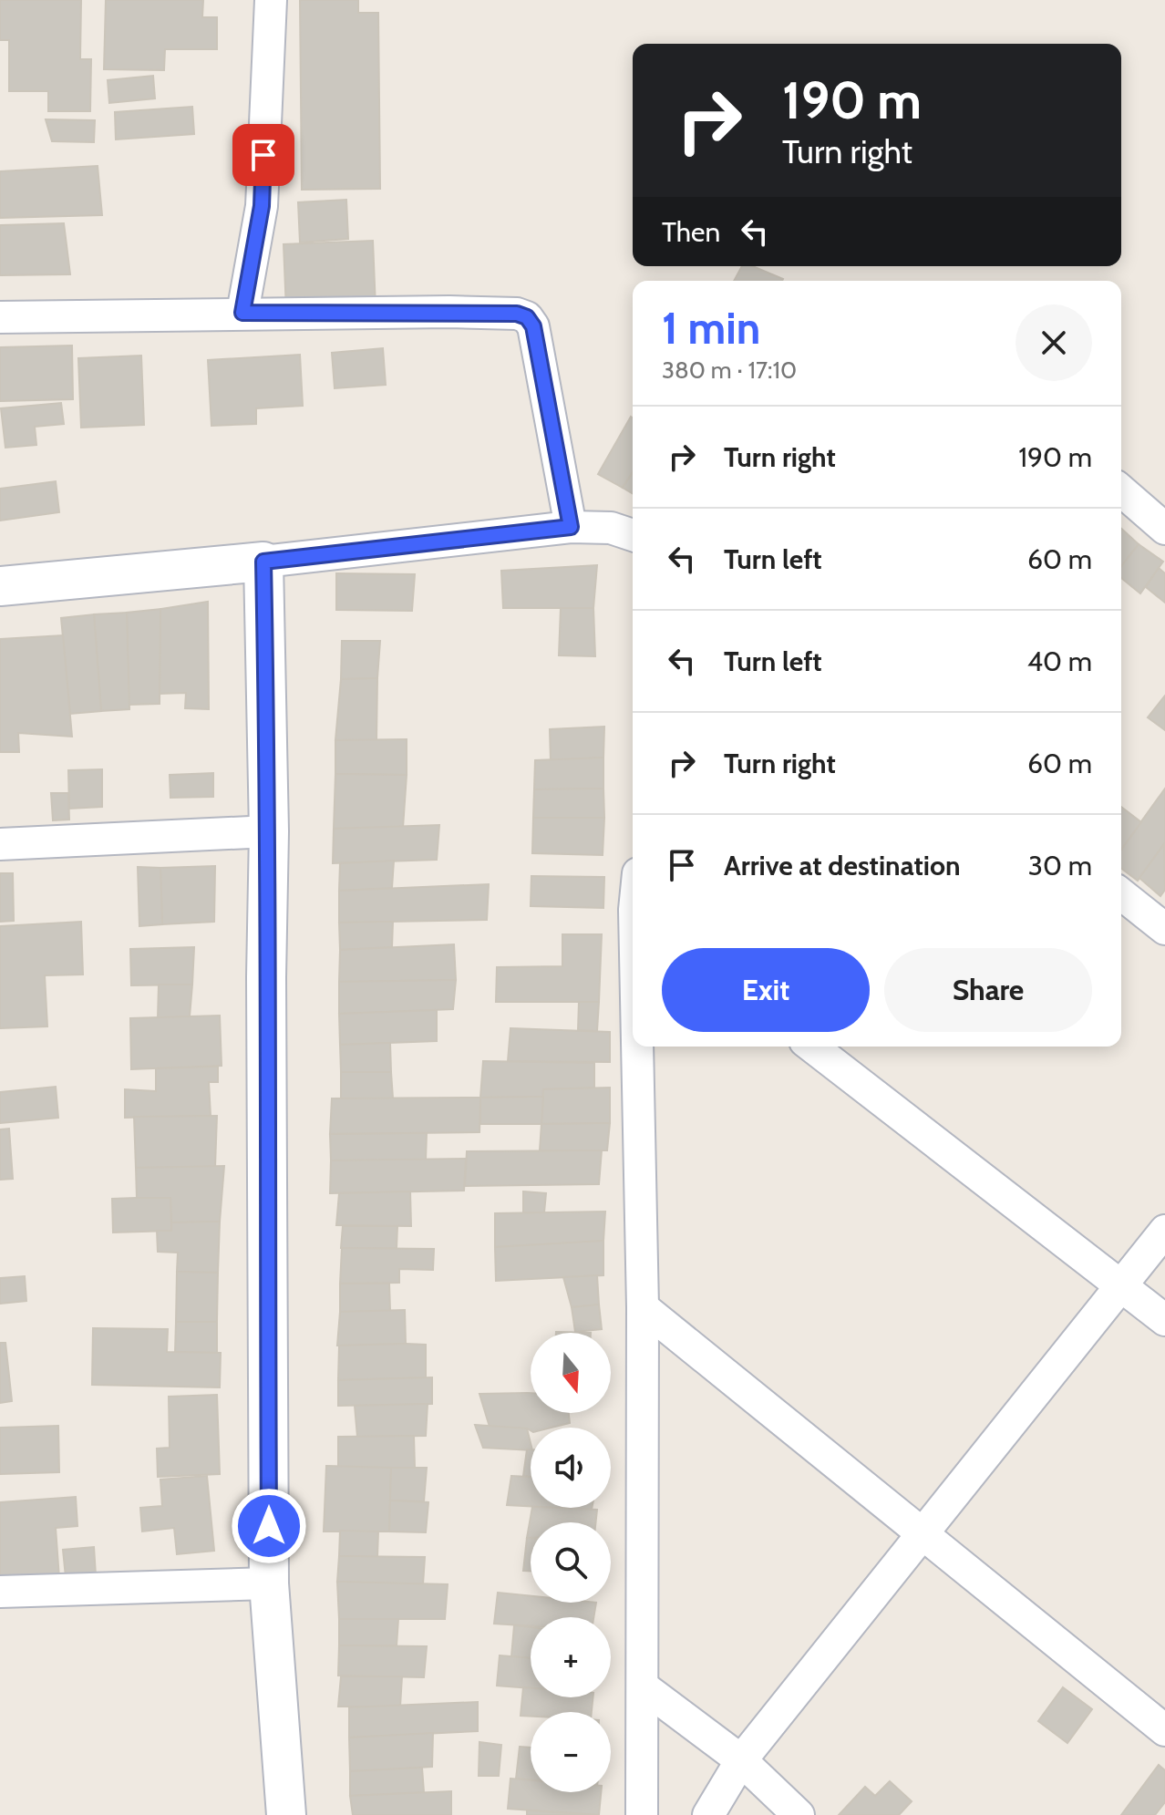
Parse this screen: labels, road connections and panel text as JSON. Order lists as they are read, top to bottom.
{
  "north": "bottom",
  "page": {
    "turn": ["190 m", "Turn right"],
    "then": "Then",
    "heading": ["1 min", "380 m · 17:10"],
    "list": [
      {
        "name": "Turn right",
        "value": "190 m"
      },
      {
        "name": "Turn left",
        "value": "60 m"
      },
      {
        "name": "Turn left",
        "value": "40 m"
      },
      {
        "name": "Turn right",
        "value": "60 m"
      },
      {
        "name": "Arrive at destination",
        "value": "30 m"
      }
    ],
    "buttons": ["Exit", "Share"],
    "map_buttons": ["+", "−"]
  }
}
